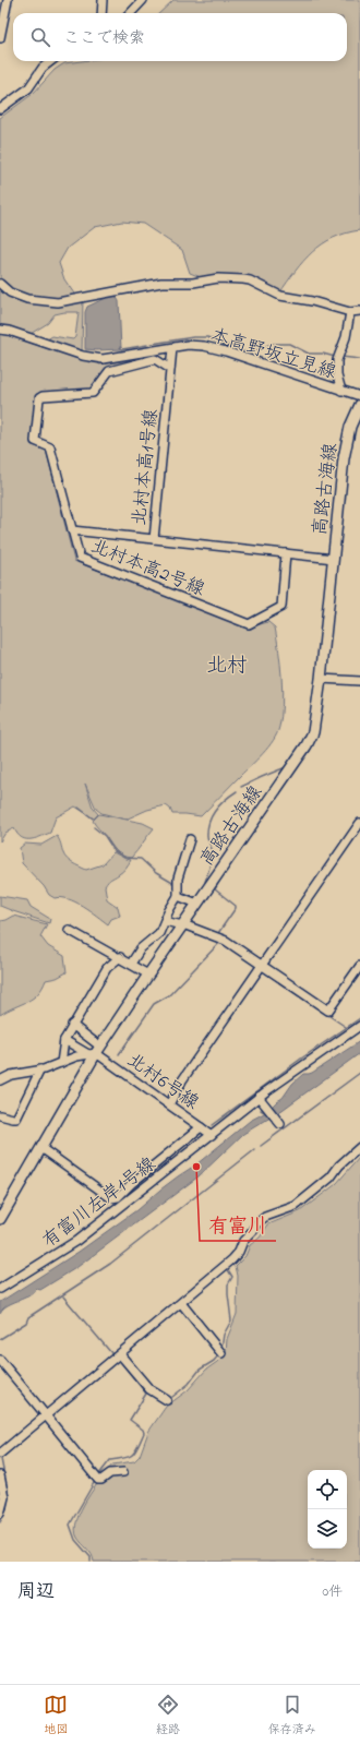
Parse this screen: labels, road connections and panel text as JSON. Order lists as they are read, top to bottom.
{
  "streets": {
    "main road": ["高路古海線"],
    "street": [
      "本高野坂立見線",
      "北村本高1号線",
      "北村本高2号線",
      "北村6号線",
      "有富川左岸1号線"
    ]
  },
  "crossings": [
    ["本高野坂立見線", "北村本高1号線"],
    ["北村本高1号線", "高路古海線"],
    ["北村本高1号線", "北村本高2号線"],
    ["高路古海線", "北村6号線"],
    ["北村6号線", "有富川左岸1号線"]
  ],
  "districts": ["北村"],
  "places": ["有富川"],
  "page": {
    "search": "ここで検索",
    "heading": ["周辺", "0件"],
    "nav": ["地図", "経路", "保存済み"]
  }
}
